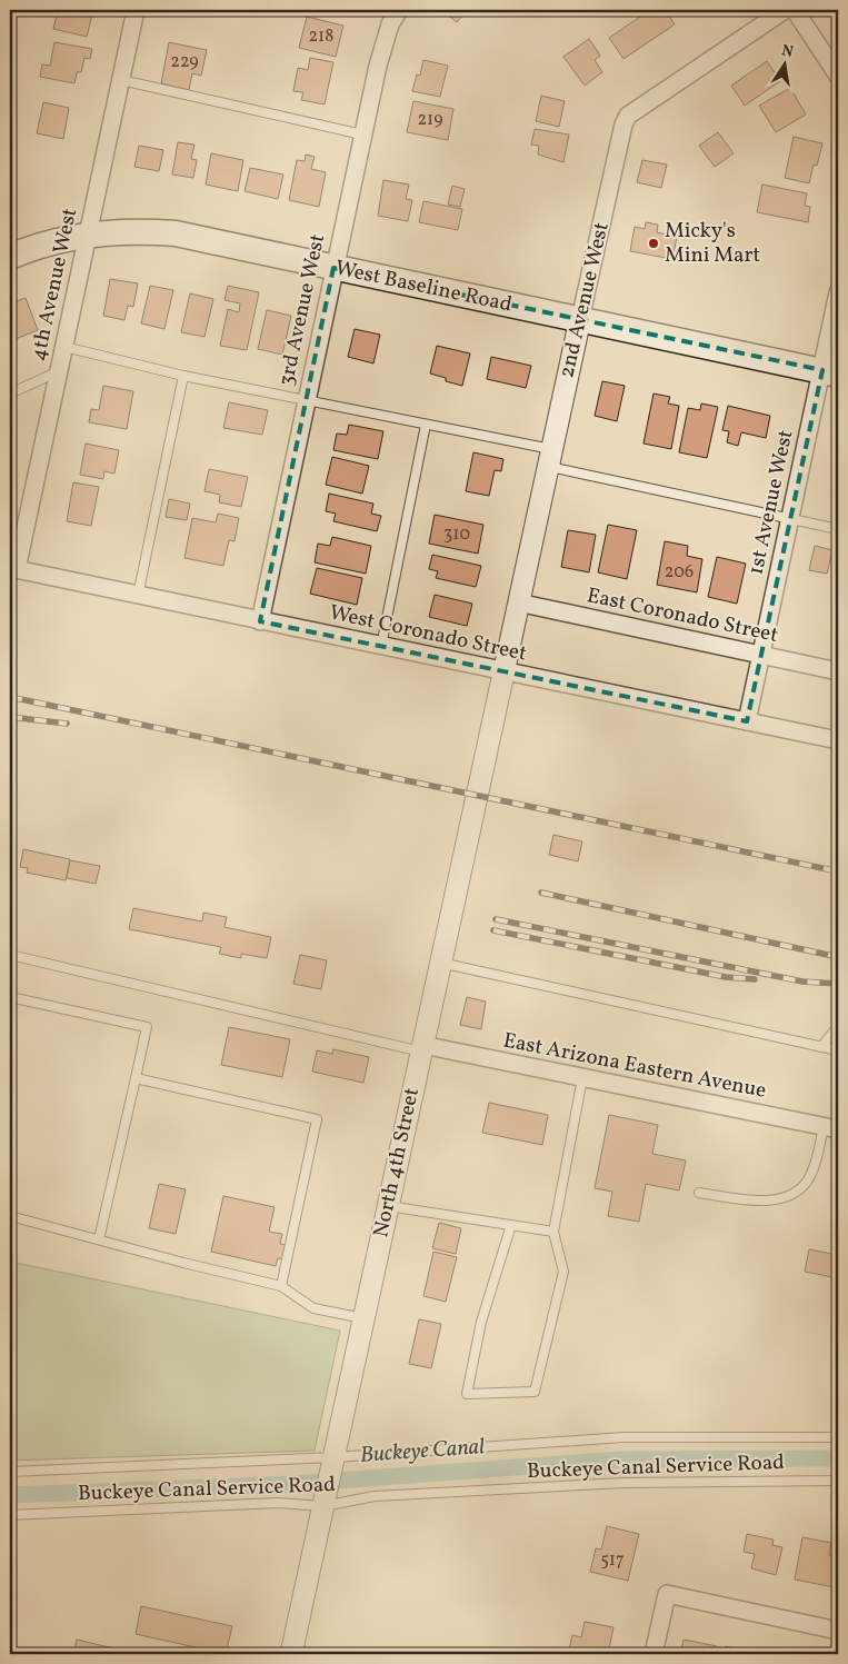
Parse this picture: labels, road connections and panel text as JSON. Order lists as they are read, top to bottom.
{
  "streets": {
    "main road": ["West Baseline Road"],
    "street": [
      "4th Avenue West",
      "2nd Avenue West",
      "3rd Avenue West",
      "1st Avenue West",
      "East Coronado Street",
      "West Coronado Street",
      "East Arizona Eastern Avenue",
      "North 4th Street"
    ],
    "lane": ["Buckeye Canal Service Road"]
  },
  "crossings": [
    ["4th Avenue West", "West Baseline Road"],
    ["4th Avenue West", "West Coronado Street"],
    ["West Baseline Road", "2nd Avenue West"],
    ["West Baseline Road", "3rd Avenue West"],
    ["West Baseline Road", "1st Avenue West"],
    ["2nd Avenue West", "East Coronado Street"],
    ["2nd Avenue West", "West Coronado Street"],
    ["2nd Avenue West", "North 4th Street"],
    ["3rd Avenue West", "West Coronado Street"],
    ["1st Avenue West", "East Coronado Street"],
    ["1st Avenue West", "West Coronado Street"],
    ["West Coronado Street", "North 4th Street"],
    ["East Arizona Eastern Avenue", "North 4th Street"],
    ["North 4th Street", "Buckeye Canal Service Road"]
  ],
  "water": ["Buckeye Canal"],
  "places": ["Micky's Mini Mart"],
  "house_numbers": [
    "218",
    "229",
    "219",
    "310",
    "206",
    "517"
  ],
  "north": "top"
}
